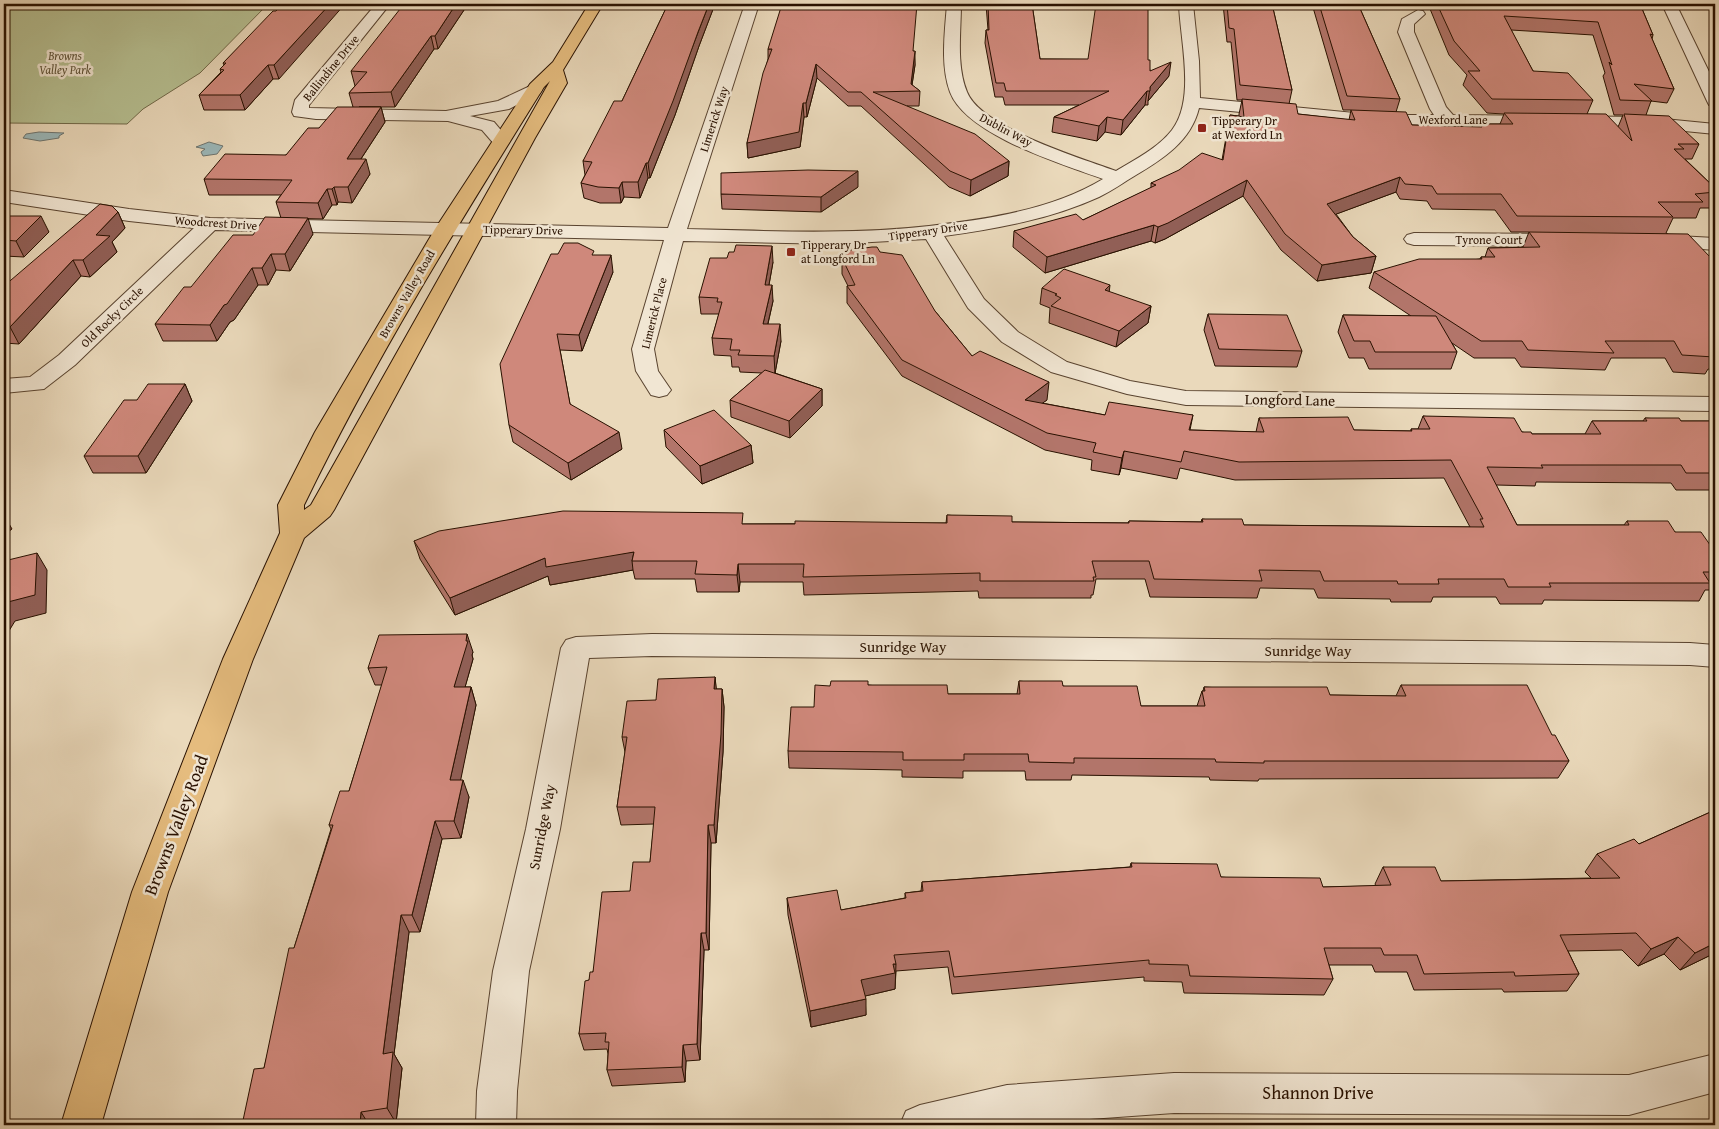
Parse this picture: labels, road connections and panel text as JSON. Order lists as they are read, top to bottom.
{
  "streets": {
    "main road": ["Browns Valley Road"],
    "street": [
      "Ballindine Drive",
      "Limerick Way",
      "Wexford Lane",
      "Dublin Way",
      "Woodcrest Drive",
      "Tipperary Drive",
      "Tyrone Court",
      "Limerick Place",
      "Old Rocky Circle",
      "Longford Lane",
      "Sunridge Way",
      "Shannon Drive"
    ]
  },
  "crossings": [
    ["Ballindine Drive", "Browns Valley Road"],
    ["Limerick Way", "Tipperary Drive"],
    ["Limerick Way", "Limerick Place"],
    ["Wexford Lane", "Tipperary Drive"],
    ["Dublin Way", "Tipperary Drive"],
    ["Woodcrest Drive", "Tipperary Drive"],
    ["Woodcrest Drive", "Browns Valley Road"],
    ["Woodcrest Drive", "Old Rocky Circle"],
    ["Tipperary Drive", "Browns Valley Road"],
    ["Tipperary Drive", "Limerick Place"],
    ["Tipperary Drive", "Longford Lane"]
  ],
  "parks": ["Browns Valley Park"],
  "places": {
    "transit": ["Tipperary Dr at Wexford Ln", "Tipperary Dr at Longford Ln"]
  }
}
